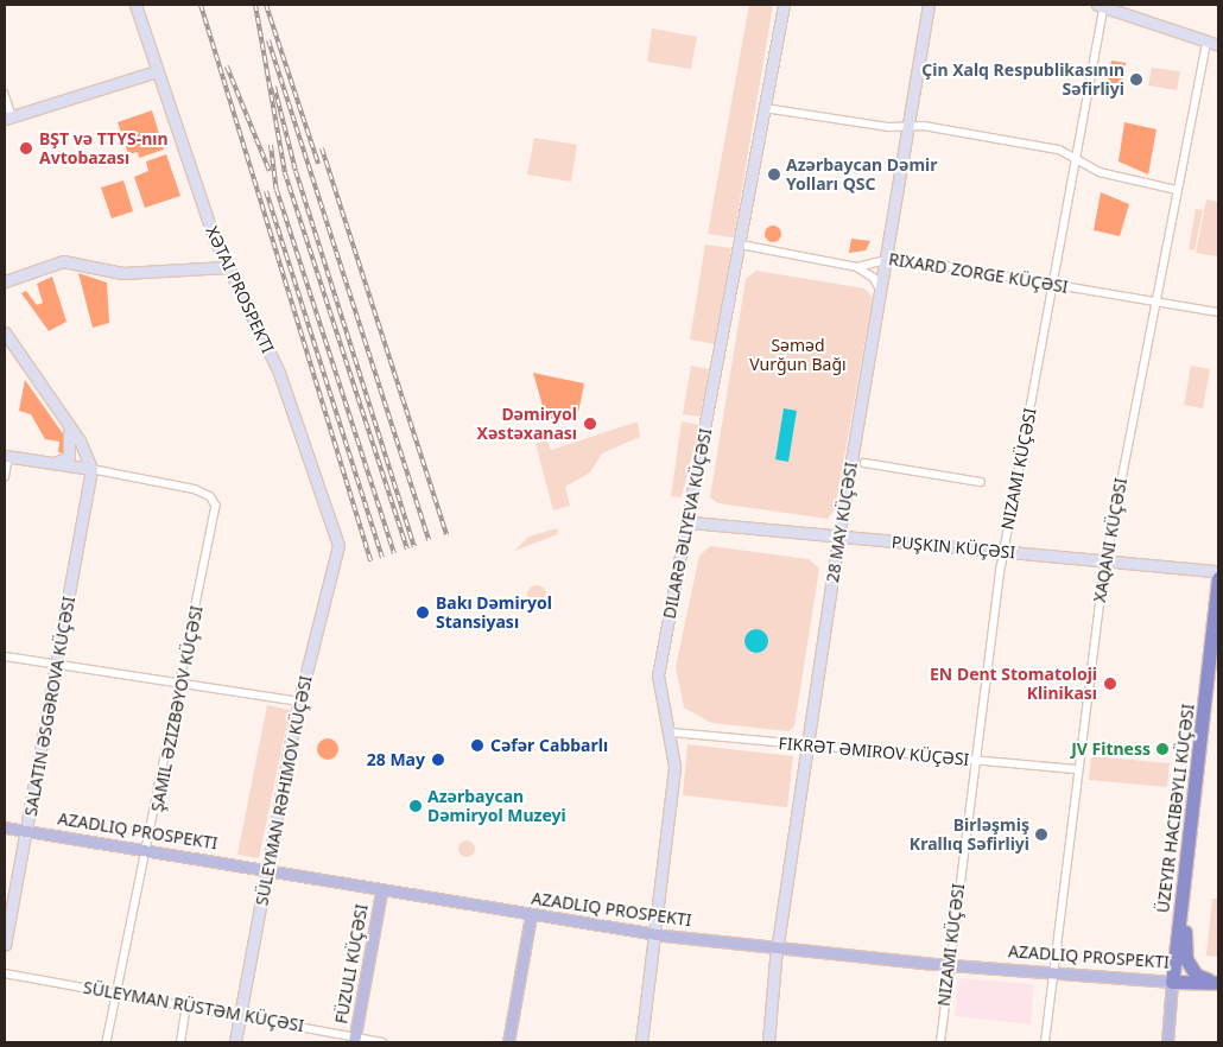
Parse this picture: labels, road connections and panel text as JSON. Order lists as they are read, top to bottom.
{
  "streets": {
    "main road": [
      "XƏTAI PROSPEKTI",
      "28 MAY KÜÇƏSI",
      "DILARƏ ƏLIYEVA KÜÇƏSI",
      "PUŞKIN KÜÇƏSI",
      "SÜLEYMAN RƏHIMOV KÜÇƏSI",
      "FÜZULI KÜÇƏSI"
    ],
    "street": [
      "RIXARD ZORGE KÜÇƏSI",
      "NIZAMI KÜÇƏSI",
      "XAQANI KÜÇƏSI",
      "ŞAMIL ƏZIZBƏYOV KÜÇƏSI",
      "FIKRƏT ƏMIROV KÜÇƏSI",
      "SÜLEYMAN RÜSTƏM KÜÇƏSI"
    ]
  },
  "crossings": [
    ["RIXARD ZORGE KÜÇƏSI", "NIZAMI KÜÇƏSI"],
    ["RIXARD ZORGE KÜÇƏSI", "28 MAY KÜÇƏSI"],
    ["RIXARD ZORGE KÜÇƏSI", "XAQANI KÜÇƏSI"],
    ["XƏTAI PROSPEKTI", "SÜLEYMAN RƏHIMOV KÜÇƏSI"],
    ["NIZAMI KÜÇƏSI", "PUŞKIN KÜÇƏSI"],
    ["NIZAMI KÜÇƏSI", "FIKRƏT ƏMIROV KÜÇƏSI"],
    ["28 MAY KÜÇƏSI", "PUŞKIN KÜÇƏSI"],
    ["28 MAY KÜÇƏSI", "FIKRƏT ƏMIROV KÜÇƏSI"],
    ["DILARƏ ƏLIYEVA KÜÇƏSI", "PUŞKIN KÜÇƏSI"],
    ["DILARƏ ƏLIYEVA KÜÇƏSI", "FIKRƏT ƏMIROV KÜÇƏSI"],
    ["XAQANI KÜÇƏSI", "PUŞKIN KÜÇƏSI"],
    ["XAQANI KÜÇƏSI", "FIKRƏT ƏMIROV KÜÇƏSI"],
    ["ŞAMIL ƏZIZBƏYOV KÜÇƏSI", "SÜLEYMAN RÜSTƏM KÜÇƏSI"],
    ["SÜLEYMAN RƏHIMOV KÜÇƏSI", "SÜLEYMAN RÜSTƏM KÜÇƏSI"],
    ["FÜZULI KÜÇƏSI", "SÜLEYMAN RÜSTƏM KÜÇƏSI"]
  ],
  "parks": ["Səməd Vurğun Bağı"],
  "places": [
    "Çin Xalq Respublikasının Səfirliyi",
    "BŞT və TTYS-nın Avtobazası",
    "Azərbaycan Dəmir Yolları QSC",
    "Dəmiryol Xəstəxanası",
    "Bakı Dəmiryol Stansiyası",
    "EN Dent Stomatoloji Klinikası",
    "Cəfər Cabbarlı",
    "JV Fitness",
    "28 May",
    "Azərbaycan Dəmiryol Muzeyi",
    "Birləşmiş Krallıq Səfirliyi"
  ]
}
